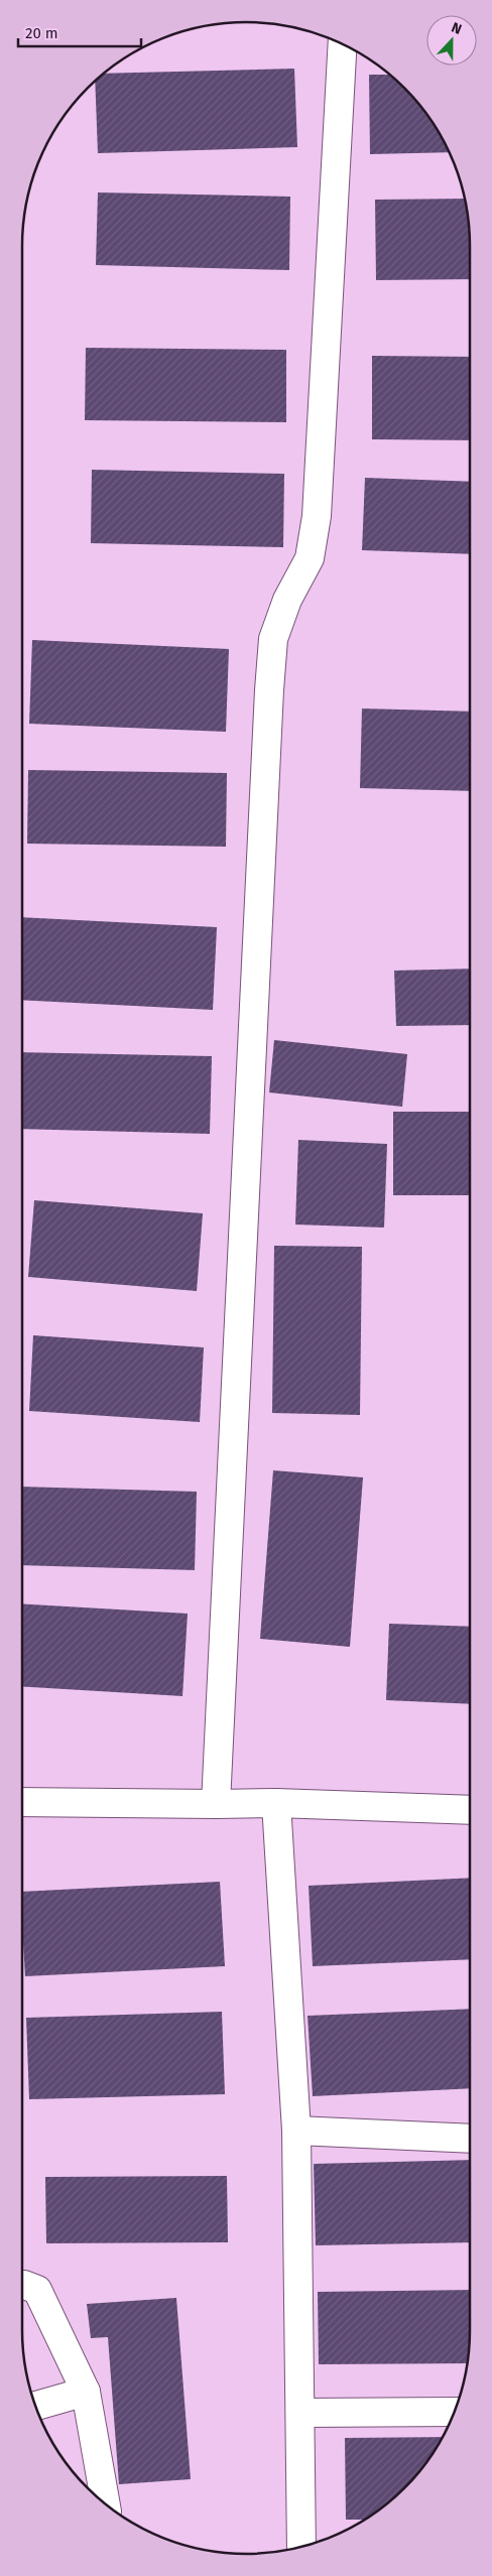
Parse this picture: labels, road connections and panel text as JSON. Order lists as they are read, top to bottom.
{
  "scale_bar": "20 m",
  "north": "top"
}
